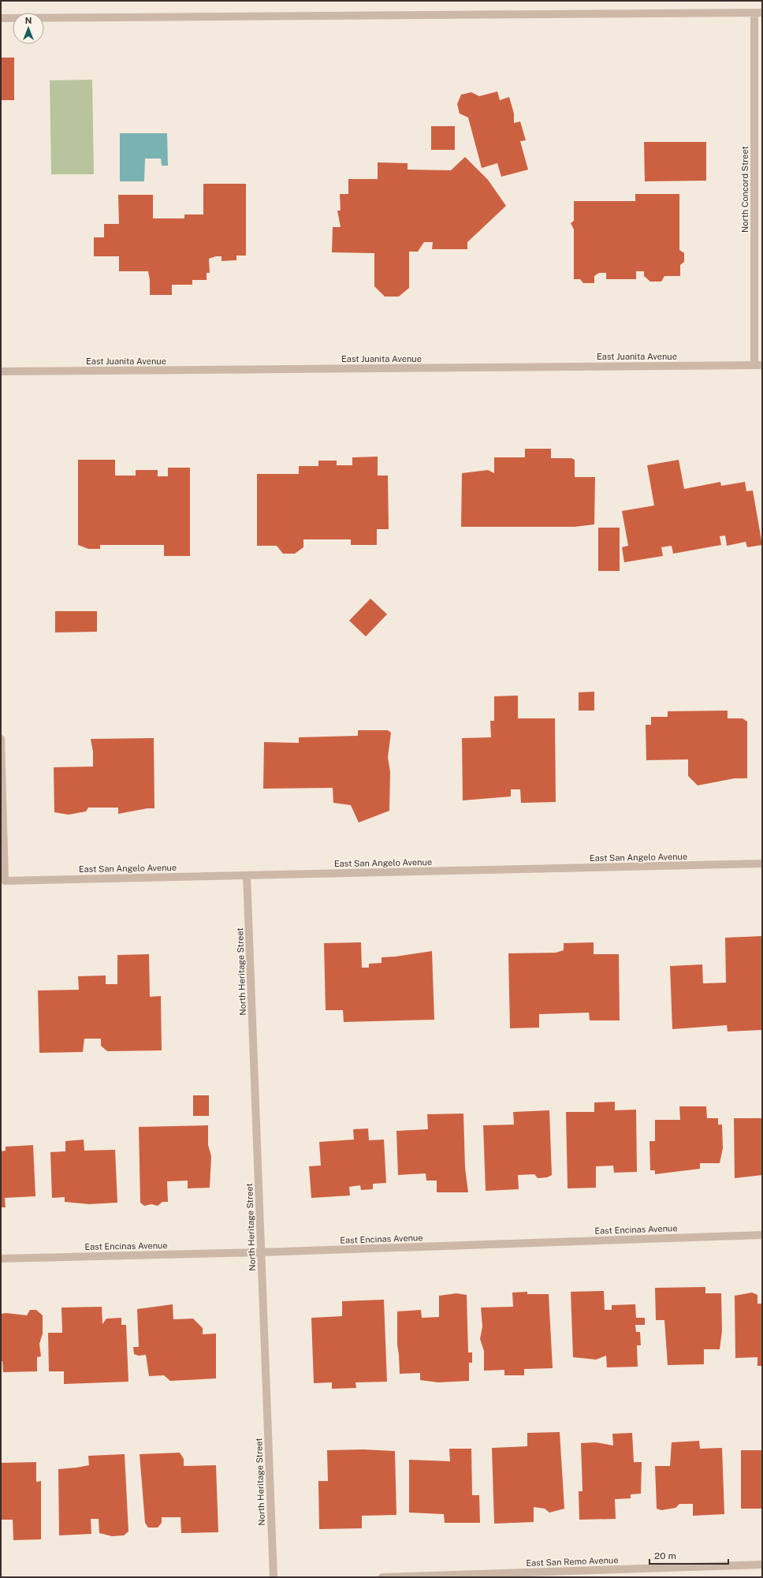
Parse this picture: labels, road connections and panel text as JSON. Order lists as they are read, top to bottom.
{
  "streets": {
    "street": [
      "North Concord Street",
      "East Juanita Avenue",
      "East San Angelo Avenue",
      "North Heritage Street",
      "East Encinas Avenue",
      "East San Remo Avenue"
    ]
  },
  "crossings": [
    ["North Concord Street", "East Juanita Avenue"],
    ["East San Angelo Avenue", "North Heritage Street"],
    ["North Heritage Street", "East Encinas Avenue"]
  ],
  "scale_bar": "20 m",
  "north": "top"
}
